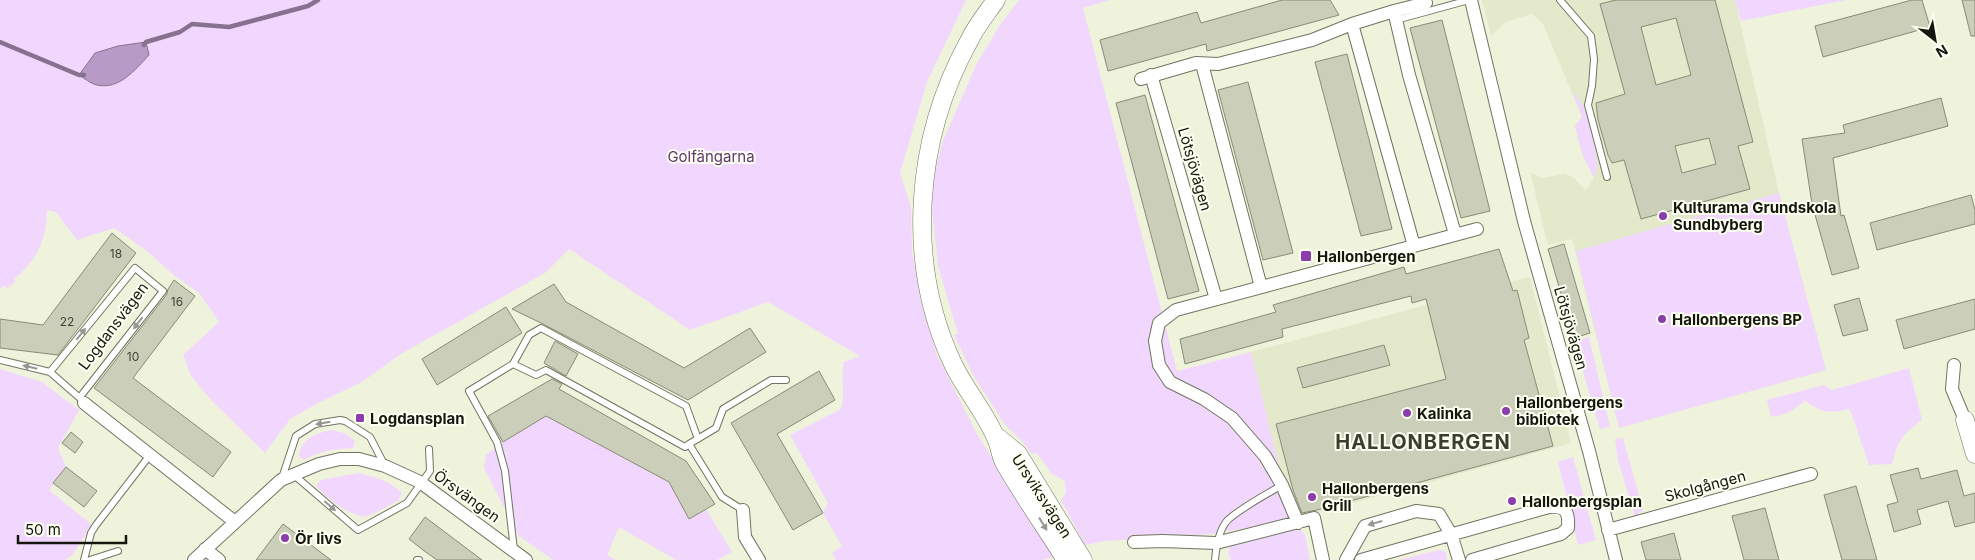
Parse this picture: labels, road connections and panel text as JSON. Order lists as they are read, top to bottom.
{
  "streets": {
    "street": [
      "Lötsjövägen",
      "Skolgången",
      "Örsvängen",
      "Ursviksvägen"
    ],
    "lane": ["Logdansvägen"]
  },
  "crossings": [
    ["Lötsjövägen", "Skolgången"]
  ],
  "districts": ["HALLONBERGEN"],
  "parks": ["Golfängarna"],
  "places": {
    "other": [
      "Kulturama Grundskola Sundbyberg",
      "Hallonbergens BP",
      "Hallonbergens bibliotek",
      "Kalinka",
      "Hallonbergens Grill",
      "Hallonbergsplan",
      "Ör livs"
    ],
    "transit": ["Hallonbergen", "Logdansplan"]
  },
  "house_numbers": [
    "18",
    "16",
    "22",
    "10"
  ],
  "scale_bar": "50 m",
  "north": "bottom right"
}
